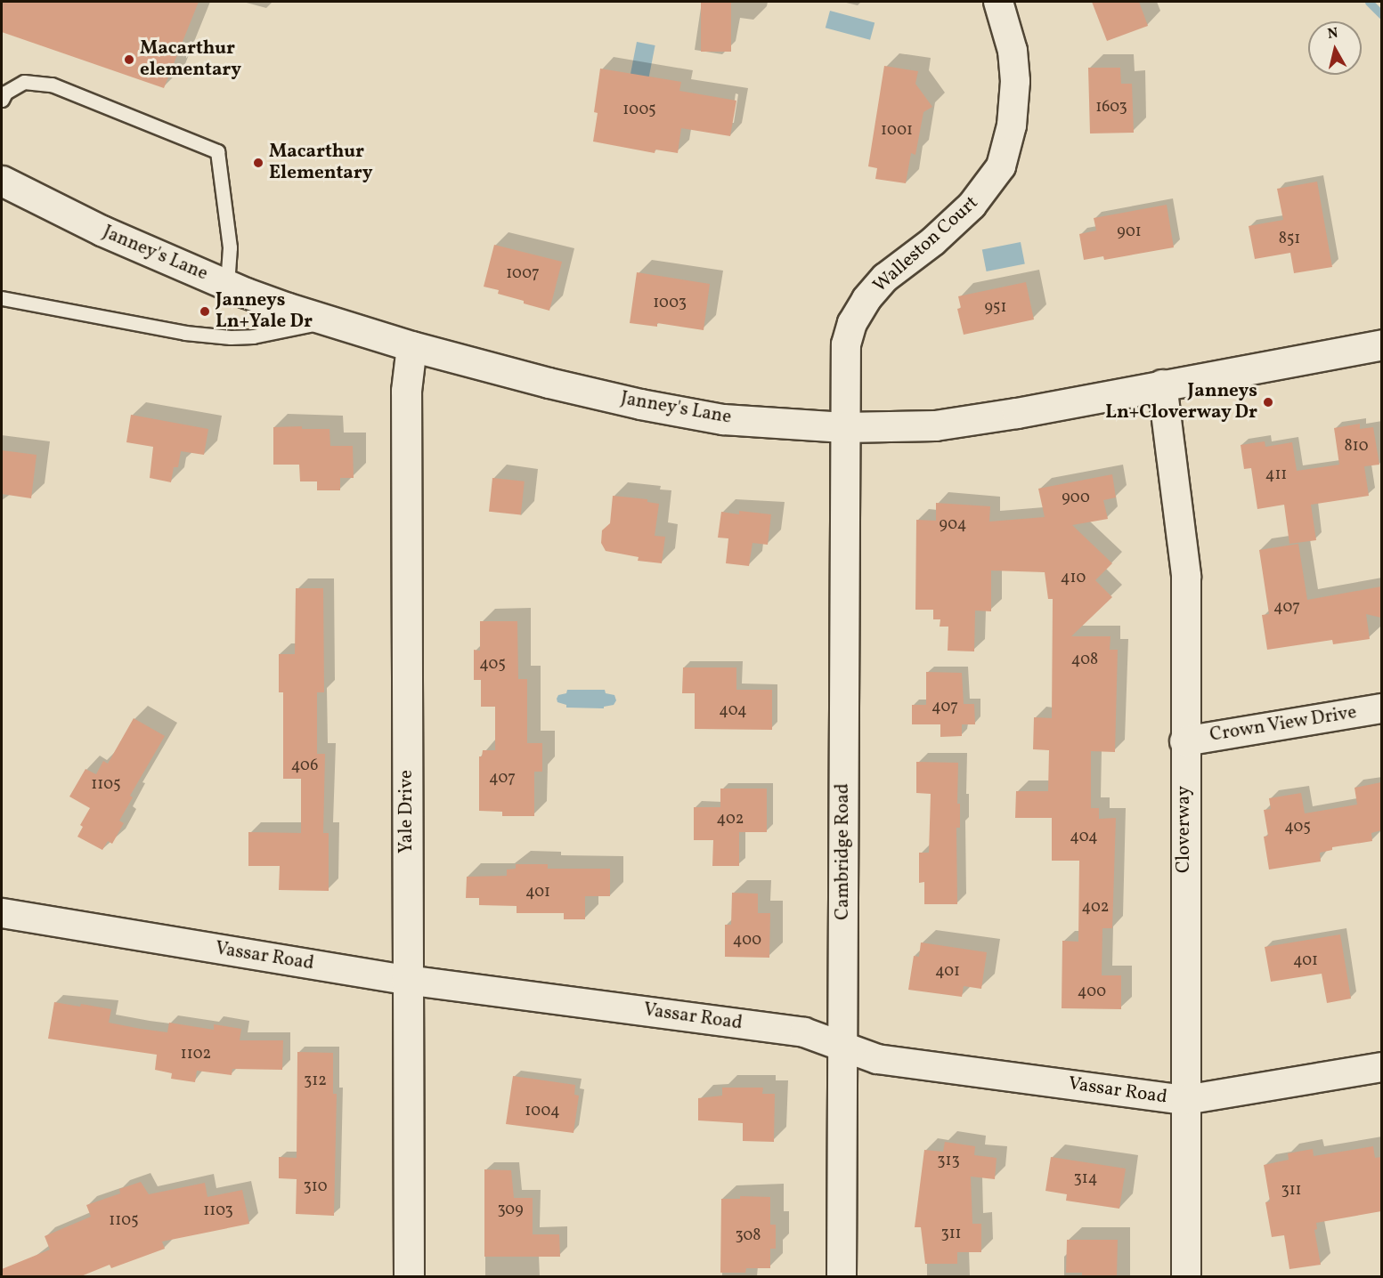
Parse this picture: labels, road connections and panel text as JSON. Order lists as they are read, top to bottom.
{
  "streets": {
    "main road": ["Janney's Lane", "Yale Drive"],
    "street": [
      "Walleston Court",
      "Crown View Drive",
      "Cloverway",
      "Cambridge Road",
      "Vassar Road"
    ]
  },
  "crossings": [
    ["Walleston Court", "Janney's Lane"],
    ["Walleston Court", "Cambridge Road"],
    ["Janney's Lane", "Yale Drive"],
    ["Janney's Lane", "Cloverway"],
    ["Janney's Lane", "Cambridge Road"],
    ["Crown View Drive", "Cloverway"],
    ["Yale Drive", "Vassar Road"],
    ["Cloverway", "Vassar Road"],
    ["Cambridge Road", "Vassar Road"]
  ],
  "places": [
    "Macarthur elementary",
    "Macarthur Elementary",
    "Janneys Ln+Yale Dr",
    "Janneys Ln+Cloverway Dr"
  ],
  "house_numbers": [
    "1603",
    "1005",
    "1001",
    "901",
    "851",
    "1007",
    "1003",
    "951",
    "810",
    "411",
    "900",
    "904",
    "410",
    "407",
    "408",
    "405",
    "407",
    "404",
    "406",
    "407",
    "1105",
    "402",
    "405",
    "404",
    "401",
    "402",
    "400",
    "401",
    "401",
    "400",
    "1102",
    "312",
    "1004",
    "313",
    "314",
    "310",
    "311",
    "309",
    "1103",
    "1105",
    "311",
    "308"
  ],
  "north": "top"
}
